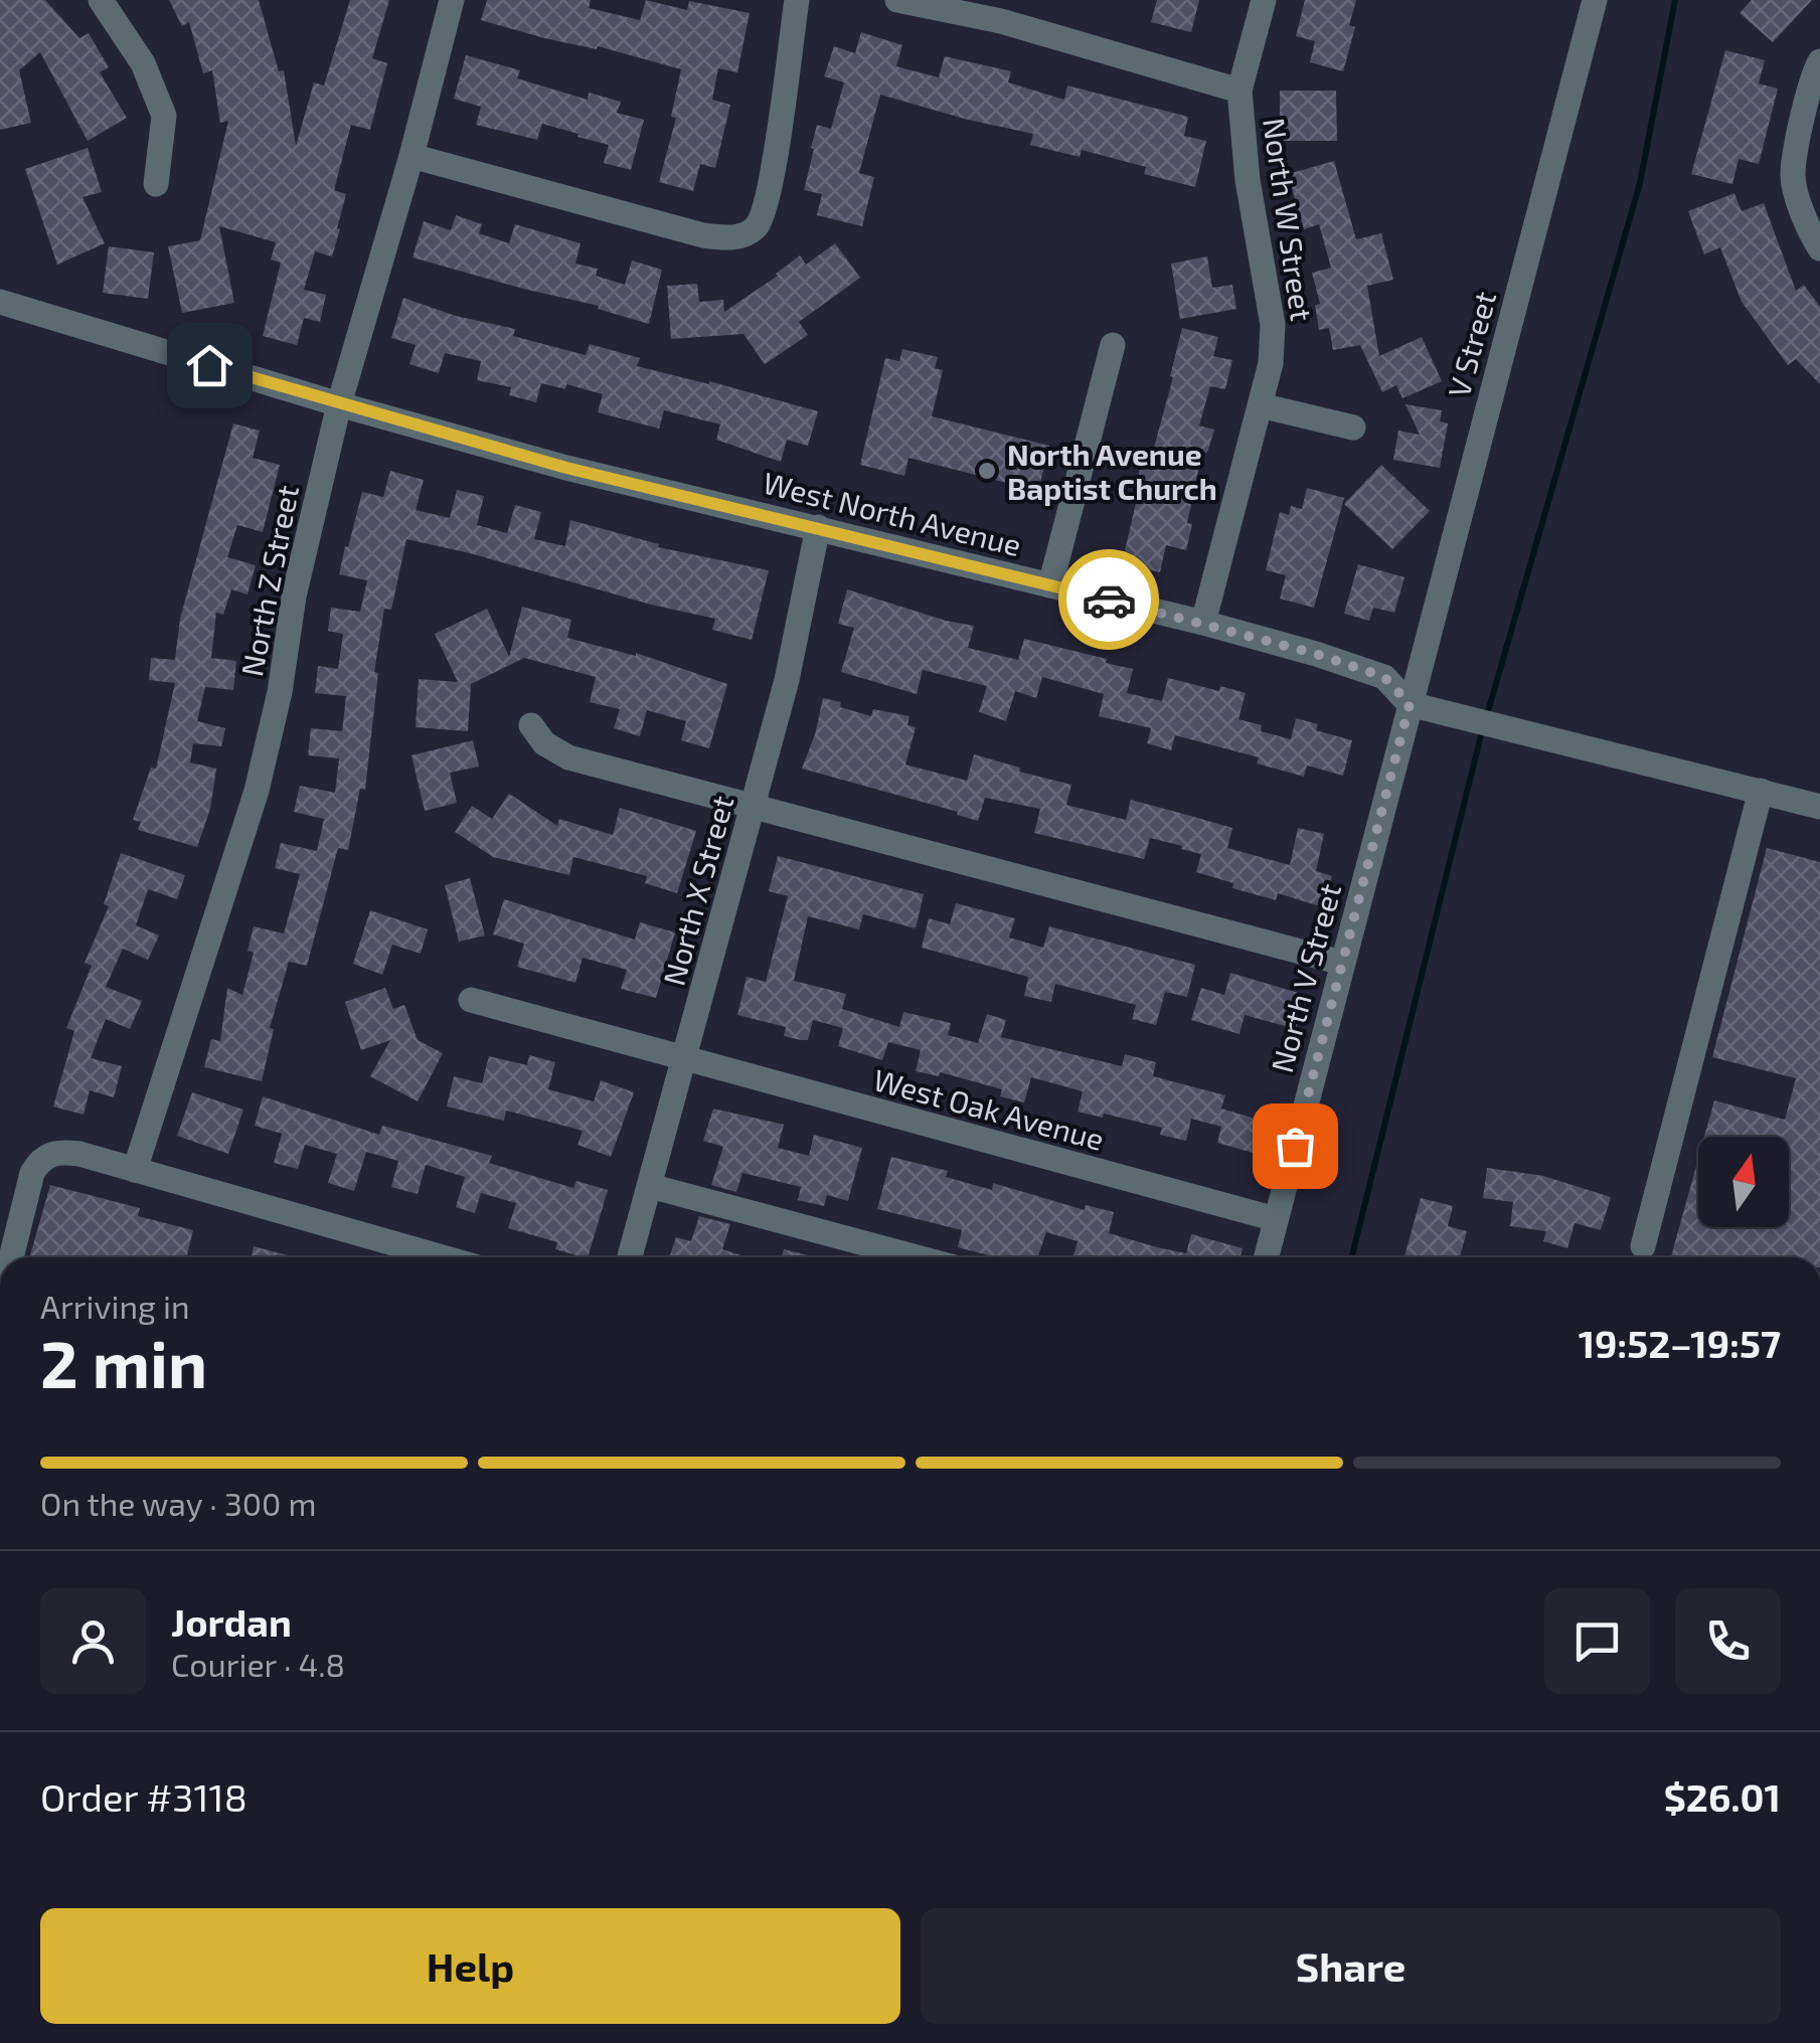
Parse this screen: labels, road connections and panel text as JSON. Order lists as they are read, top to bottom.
{
  "streets": {
    "street": [
      "North W Street",
      "V Street",
      "West North Avenue",
      "North Z Street",
      "North X Street",
      "North V Street",
      "West Oak Avenue"
    ]
  },
  "crossings": [
    ["North W Street", "West North Avenue"],
    ["V Street", "West North Avenue"],
    ["V Street", "North V Street"],
    ["West North Avenue", "North Z Street"],
    ["West North Avenue", "North X Street"],
    ["West North Avenue", "North V Street"],
    ["North X Street", "West Oak Avenue"],
    ["North V Street", "West Oak Avenue"]
  ],
  "places": ["North Avenue Baptist Church"],
  "north": "top",
  "page": {
    "heading": ["2 min", "Arriving in", "19:52–19:57"],
    "panel": [
      "Jordan",
      "Courier · 4.8",
      "Order #3118",
      "$26.01"
    ],
    "bar": "On the way · 300 m",
    "buttons": ["Help", "Share"]
  }
}
